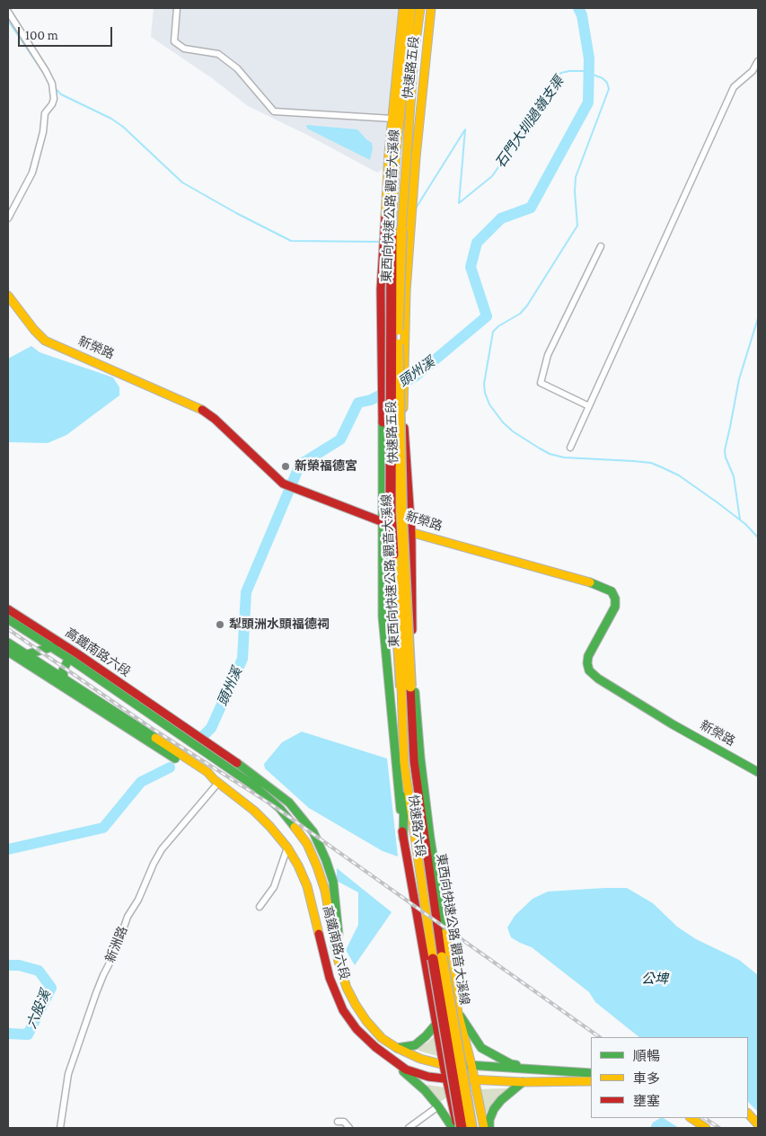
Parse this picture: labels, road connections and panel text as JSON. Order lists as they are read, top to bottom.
{
  "streets": {
    "main road": [
      "快速路五段",
      "東西向快速公路 觀音大溪線",
      "新榮路",
      "高鐵南路六段",
      "快速路六段"
    ],
    "street": ["新洲路"]
  },
  "crossings": [
    ["快速路五段", "新榮路"],
    ["快速路五段", "快速路六段"],
    ["新榮路", "快速路六段"],
    ["高鐵南路六段", "快速路六段"],
    ["高鐵南路六段", "新洲路"]
  ],
  "water": [
    "石門大圳過嶺支渠",
    "頭州溪",
    "公埤",
    "六股溪"
  ],
  "places": ["新榮福德宮", "犁頭洲水頭福德祠"],
  "legend": ["順暢", "車多", "壅塞"],
  "scale_bar": "100 m"
}
